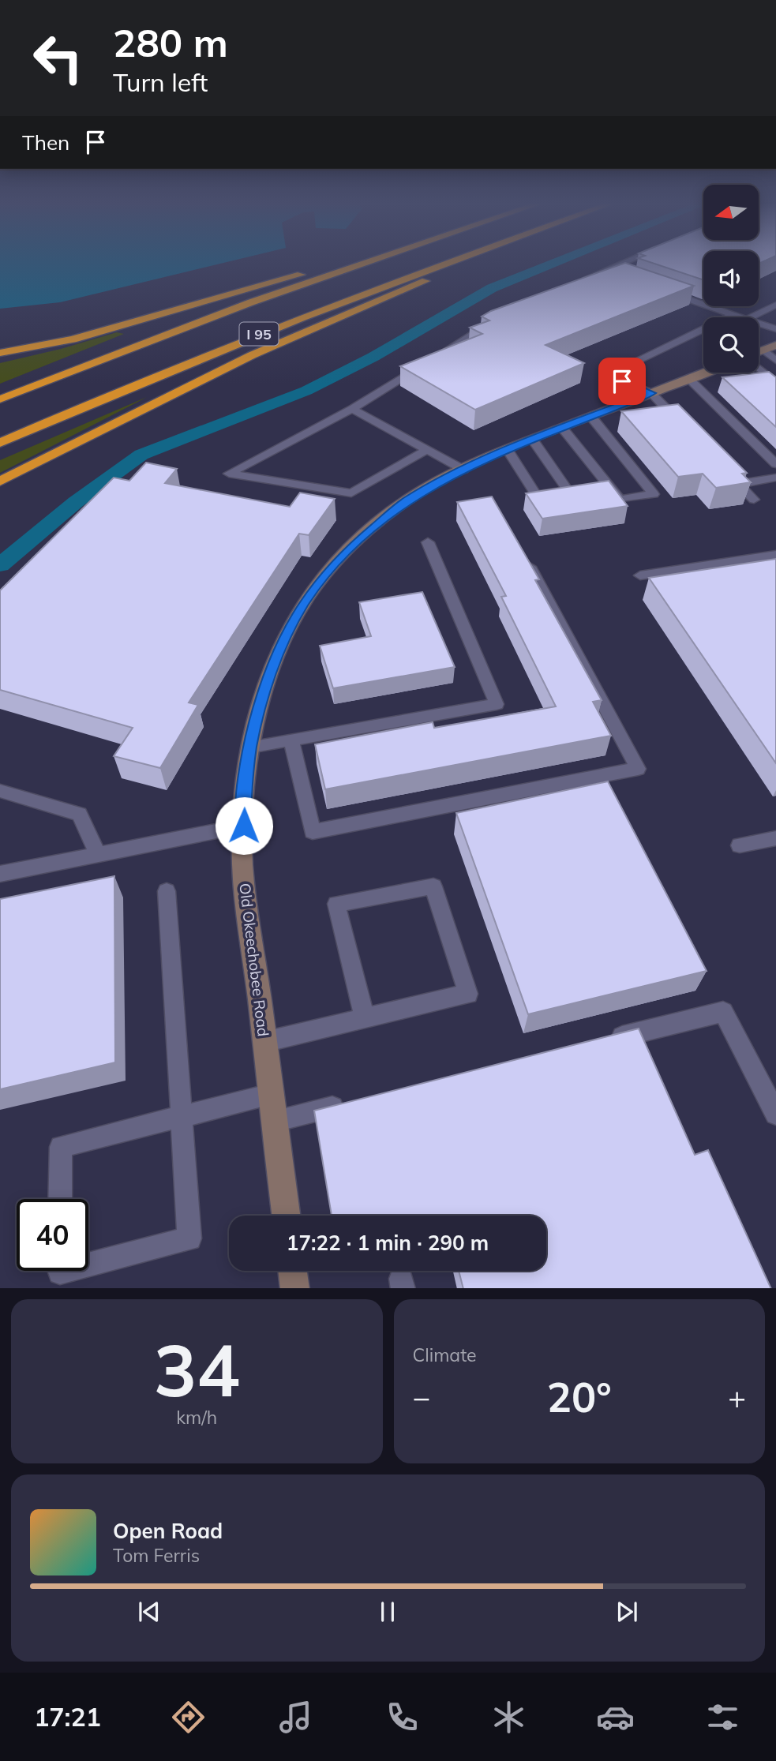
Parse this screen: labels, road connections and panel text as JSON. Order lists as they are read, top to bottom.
{
  "streets": {
    "highway": ["I 95"],
    "street": ["Old Okeechobee Road"]
  },
  "north": "left",
  "page": {
    "turn": ["280 m", "Turn left"],
    "then": "Then",
    "limit": "40",
    "trip": "17:22 · 1 min · 290 m",
    "tile": [
      ["34", "km/h"],
      "Climate"
    ],
    "heat": ["−", "20°", "+"],
    "song": ["Open Road", "Tom Ferris"],
    "tabs": "17:21"
  }
}
